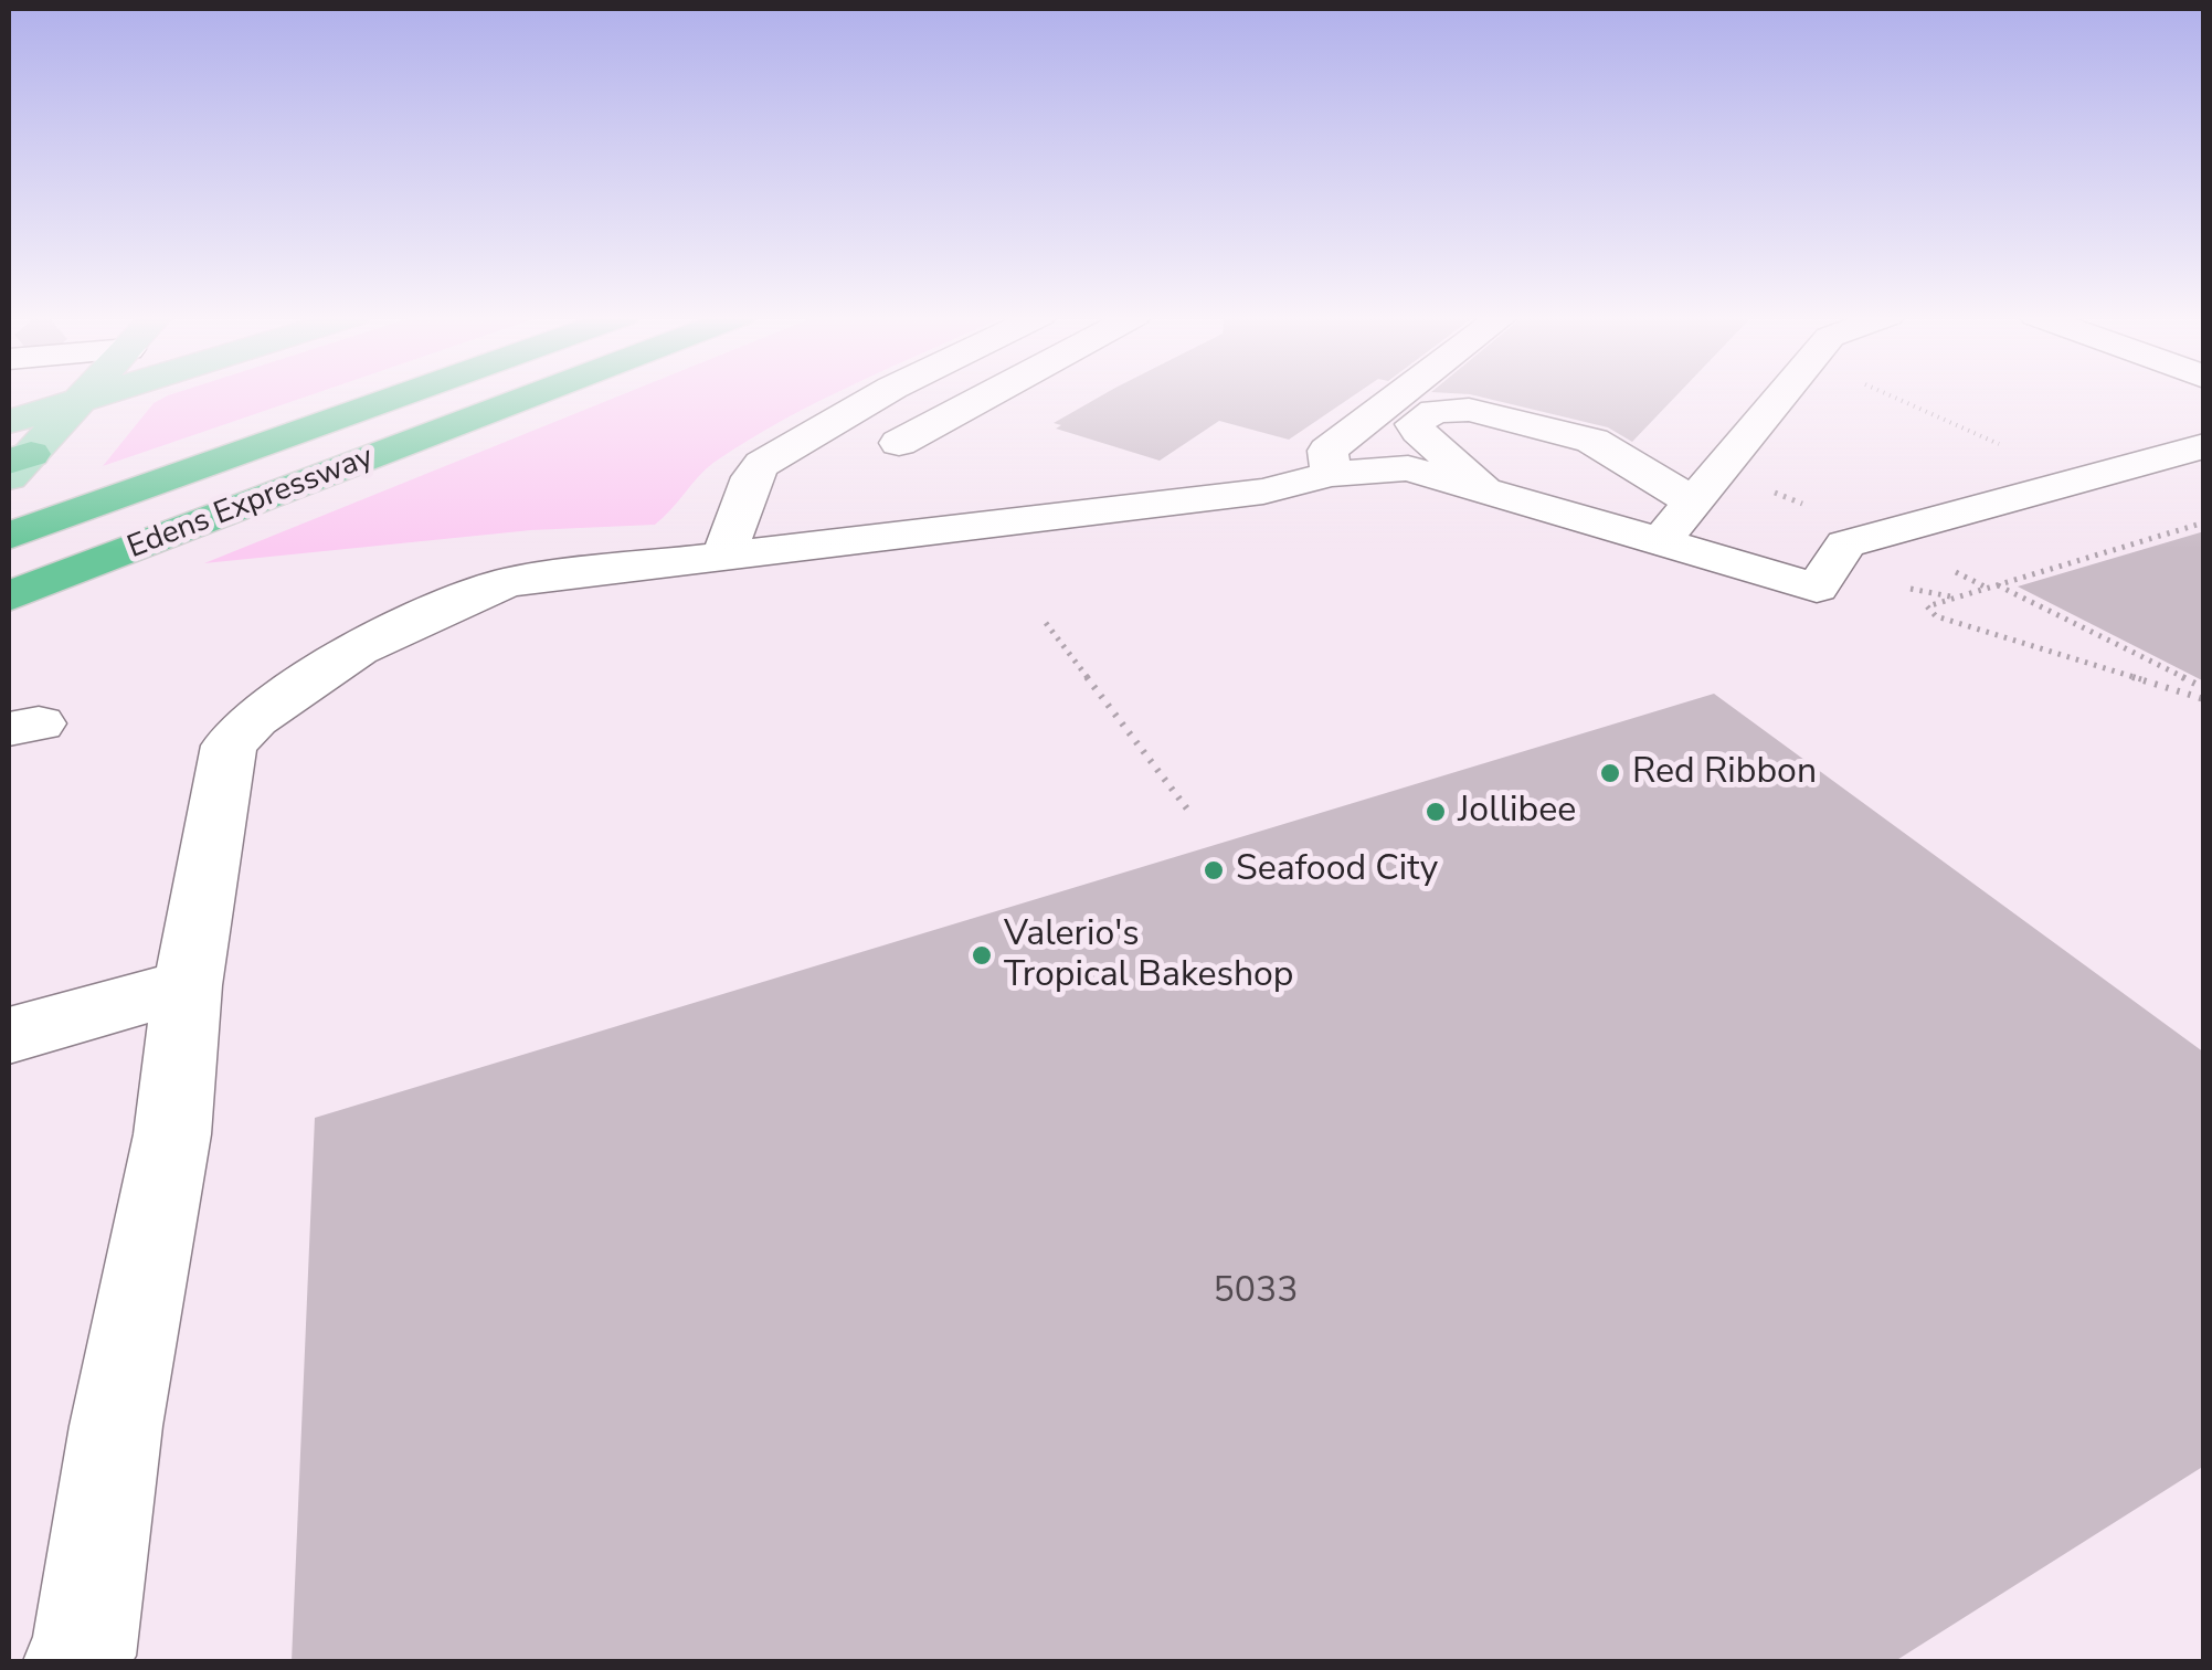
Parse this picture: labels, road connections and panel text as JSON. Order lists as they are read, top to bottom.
{
  "streets": {
    "highway": ["Edens Expressway"]
  },
  "places": [
    "Red Ribbon",
    "Jollibee",
    "Seafood City",
    "Valerio's Tropical Bakeshop"
  ],
  "house_numbers": ["5033"]
}
